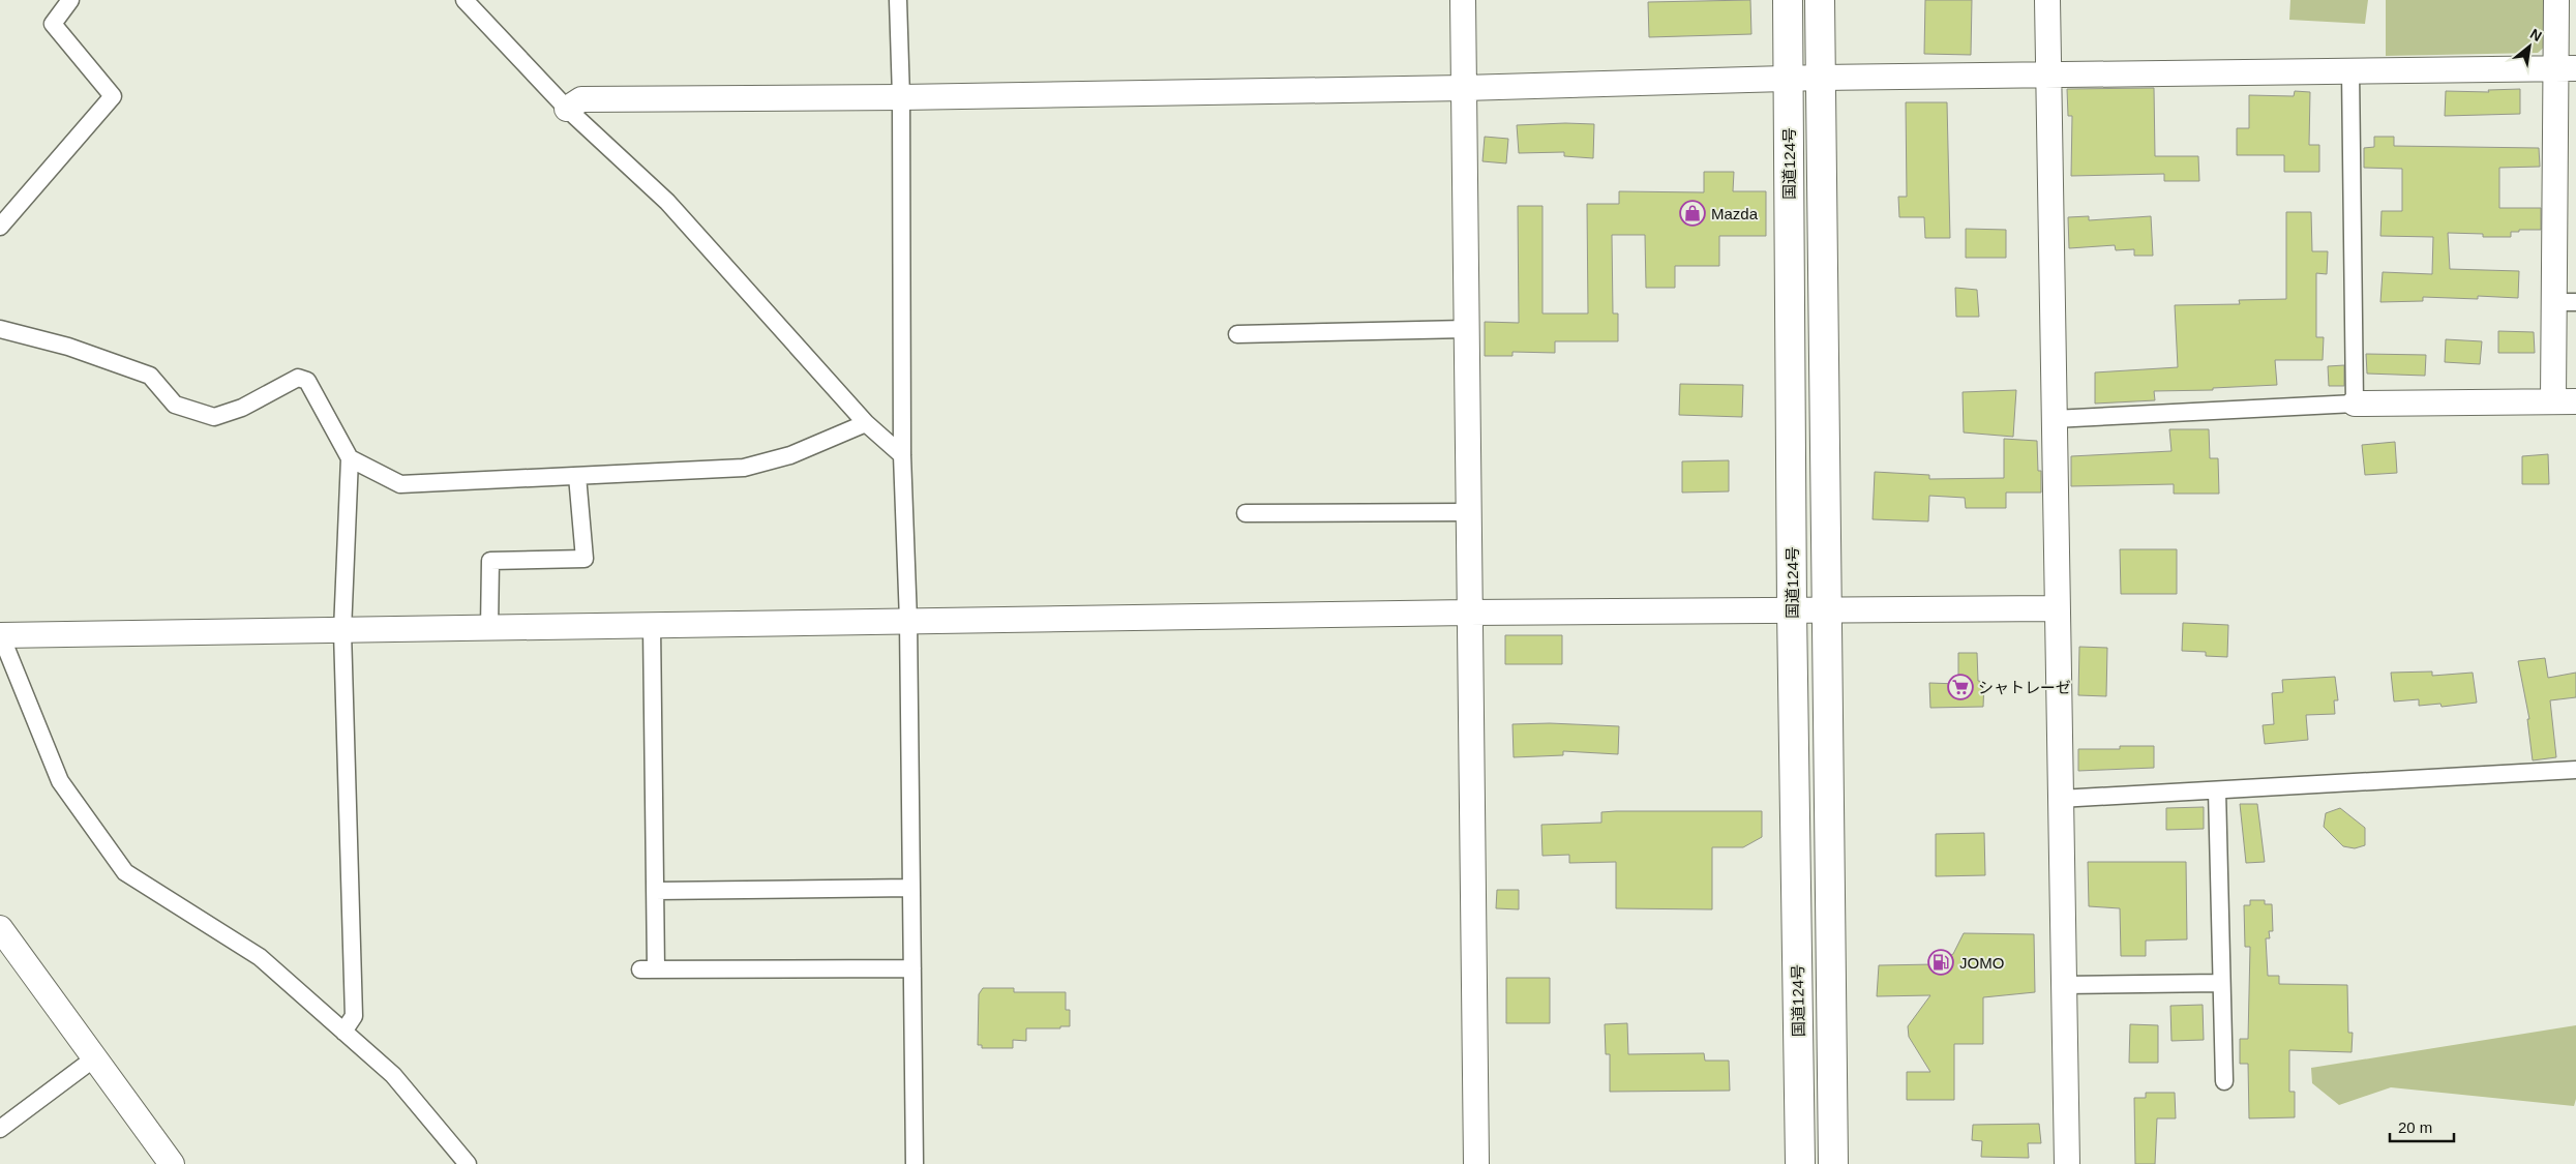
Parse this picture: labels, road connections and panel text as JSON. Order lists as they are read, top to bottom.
{
  "streets": {
    "highway": ["国道124号"]
  },
  "places": {
    "shop": ["Mazda"],
    "supermarket": ["シャトレーゼ"],
    "fuel station": ["JOMO"]
  },
  "scale_bar": "20 m",
  "north": "top right"
}
